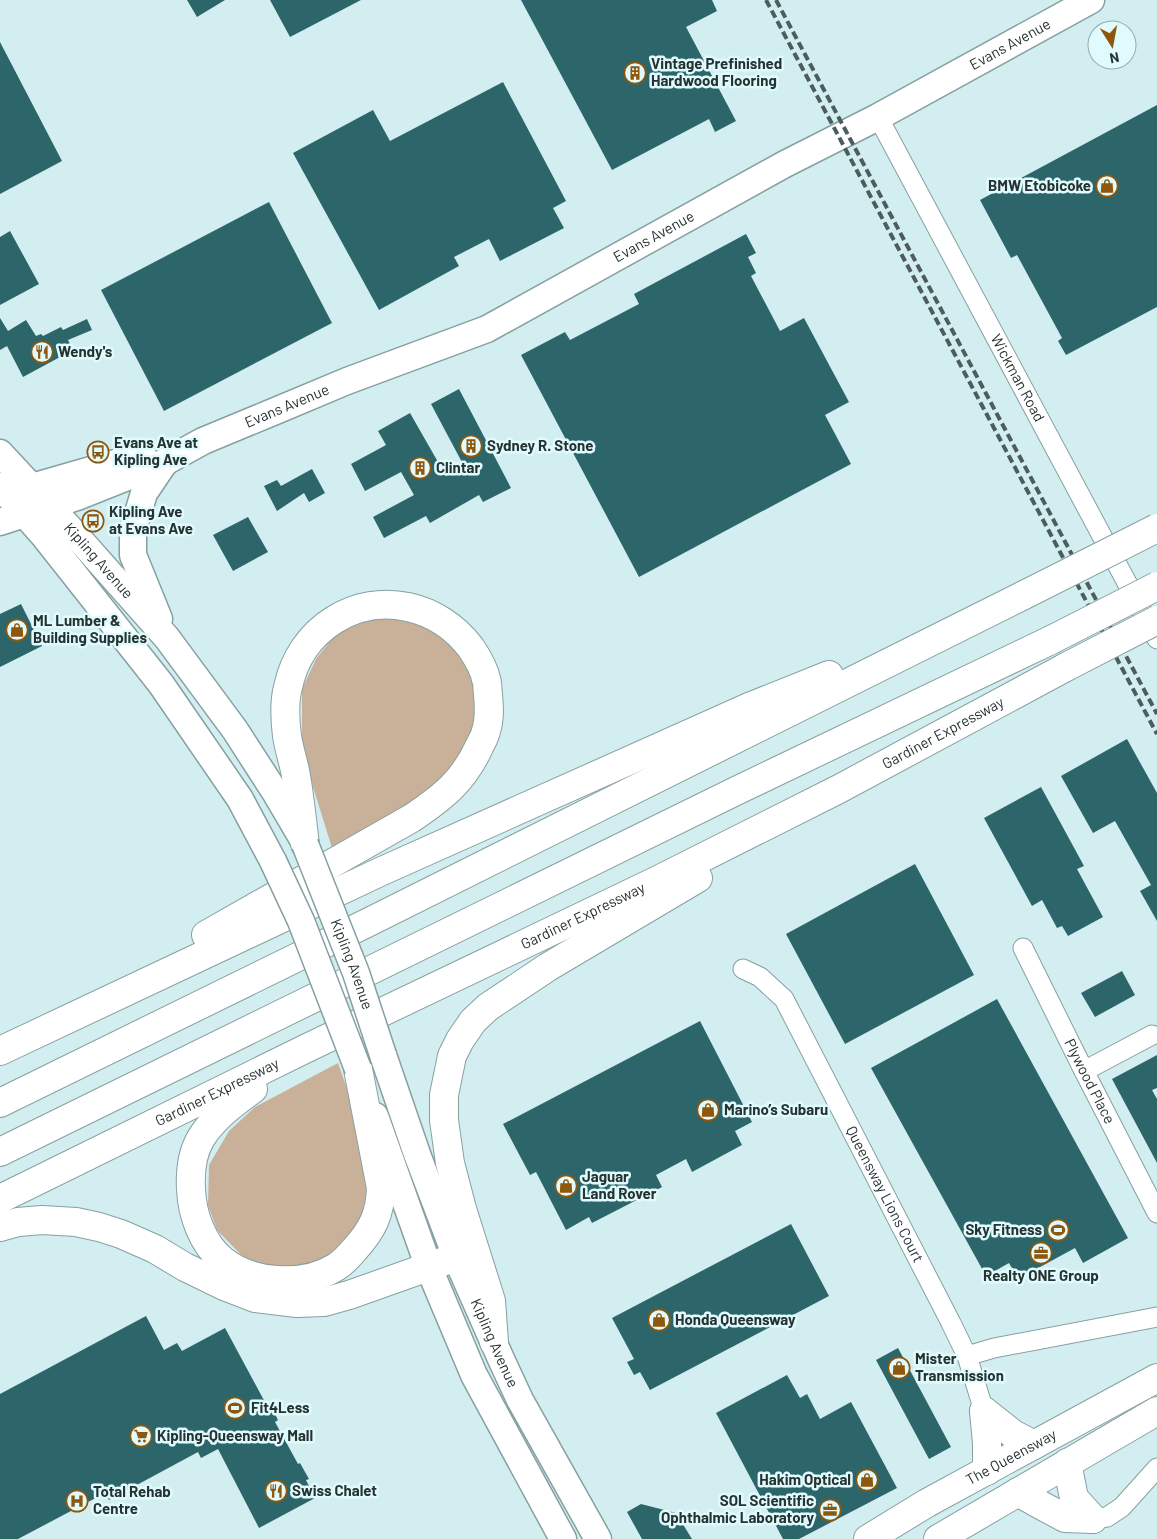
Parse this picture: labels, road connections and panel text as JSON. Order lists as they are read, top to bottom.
{
  "streets": {
    "main road": [
      "Evans Avenue",
      "Kipling Avenue",
      "Gardiner Expressway",
      "The Queensway"
    ],
    "street": ["Wickman Road", "Plywood Place", "Queensway Lions Court"]
  },
  "crossings": [
    ["Evans Avenue", "Wickman Road"],
    ["Evans Avenue", "Kipling Avenue"]
  ],
  "places": {
    "building": ["Vintage Prefinished Hardwood Flooring", "Sydney R. Stone", "Clintar"],
    "shop": [
      "BMW Etobicoke",
      "ML Lumber & Building Supplies",
      "Marino’s Subaru",
      "Jaguar Land Rover",
      "Honda Queensway",
      "Mister Transmission",
      "Hakim Optical"
    ],
    "restaurant": ["Wendy's", "Swiss Chalet"],
    "bus stop": ["Evans Ave at Kipling Ave", "Kipling Ave at Evans Ave"],
    "sports": ["Sky Fitness", "Fit4Less"],
    "office": ["Realty ONE Group", "SOL Scientific Ophthalmic Laboratory"],
    "supermarket": ["Kipling-Queensway Mall"],
    "hospital": ["Total Rehab Centre"]
  },
  "north": "bottom"
}
